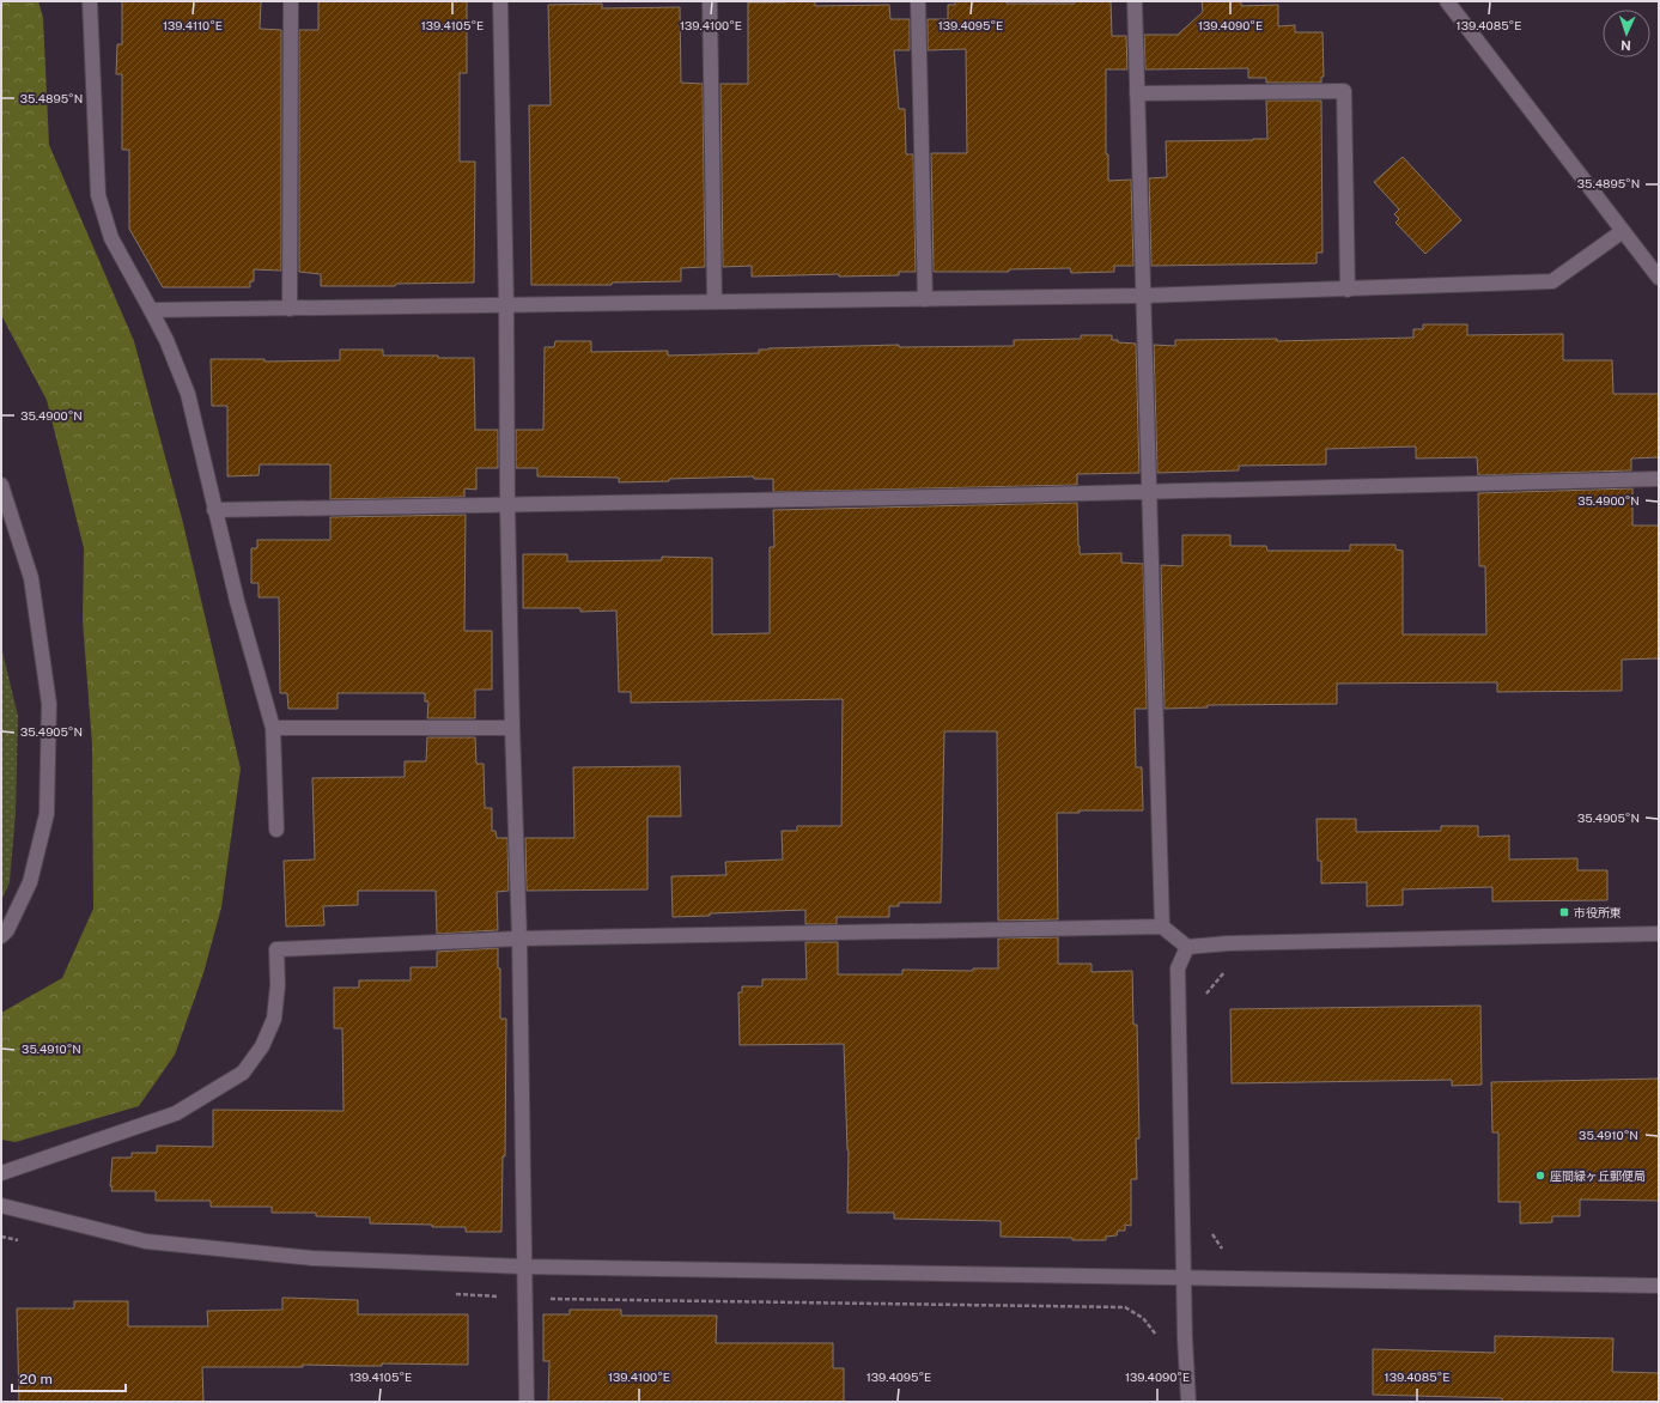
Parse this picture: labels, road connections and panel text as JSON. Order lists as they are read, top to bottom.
{
  "places": {
    "transit": ["市役所東"],
    "other": ["座間緑ヶ丘郵便局"]
  },
  "scale_bar": "20 m",
  "north": "bottom",
  "coordinates": [
    "139.4110°E",
    "139.4105°E",
    "139.4100°E",
    "139.4095°E",
    "139.4090°E",
    "139.4085°E",
    "35.4895°N",
    "35.4900°N",
    "35.4905°N",
    "35.4910°N"
  ]
}
